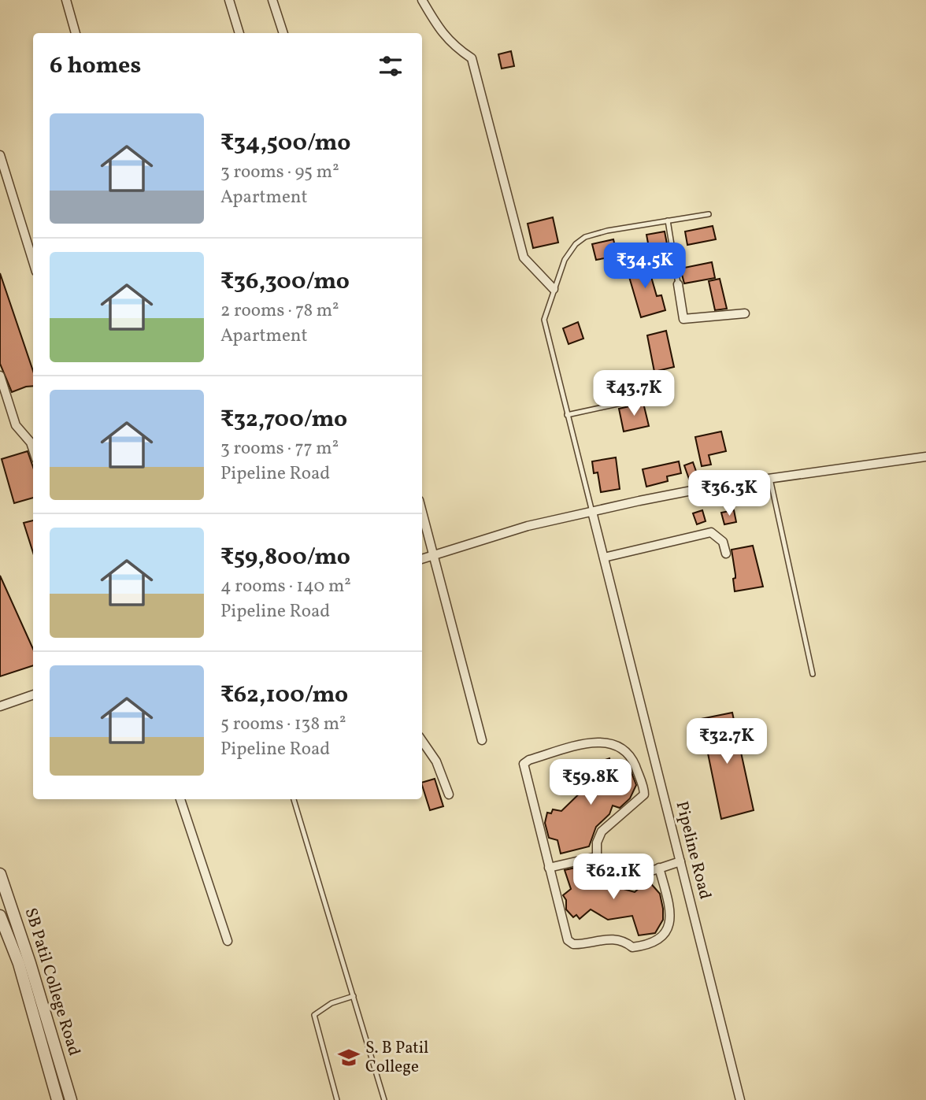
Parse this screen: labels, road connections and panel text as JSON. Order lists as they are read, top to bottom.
{
  "streets": {
    "street": ["Pipeline Road", "SB Patil College Road"]
  },
  "places": {
    "school or university": ["S. B Patil College"]
  },
  "page": {
    "heading": "6 homes",
    "list": [
      {
        "name": "₹34,500/mo",
        "note": "3 rooms · 95 m² · Apartment"
      },
      {
        "name": "₹36,300/mo",
        "note": "2 rooms · 78 m² · Apartment"
      },
      {
        "name": "₹32,700/mo",
        "note": "3 rooms · 77 m² · Pipeline Road"
      },
      {
        "name": "₹59,800/mo",
        "note": "4 rooms · 140 m² · Pipeline Road"
      },
      {
        "name": "₹62,100/mo",
        "note": "5 rooms · 138 m² · Pipeline Road"
      }
    ],
    "price": [
      "₹34.5K",
      "₹43.7K",
      "₹36.3K",
      "₹32.7K",
      "₹59.8K",
      "₹62.1K"
    ]
  }
}
